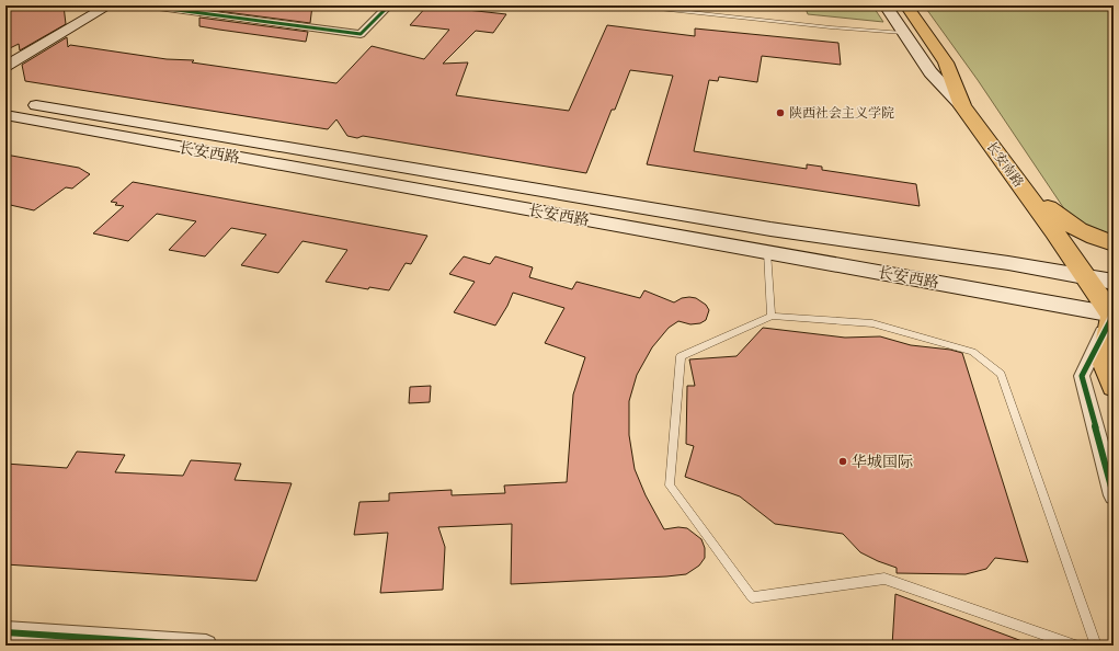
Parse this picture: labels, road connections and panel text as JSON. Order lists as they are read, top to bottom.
{
  "streets": {
    "main road": ["长安西路", "长安南路"]
  },
  "crossings": [
    ["长安西路", "长安南路"]
  ],
  "places": ["陕西社会主义学院", "华城国际"]
}
